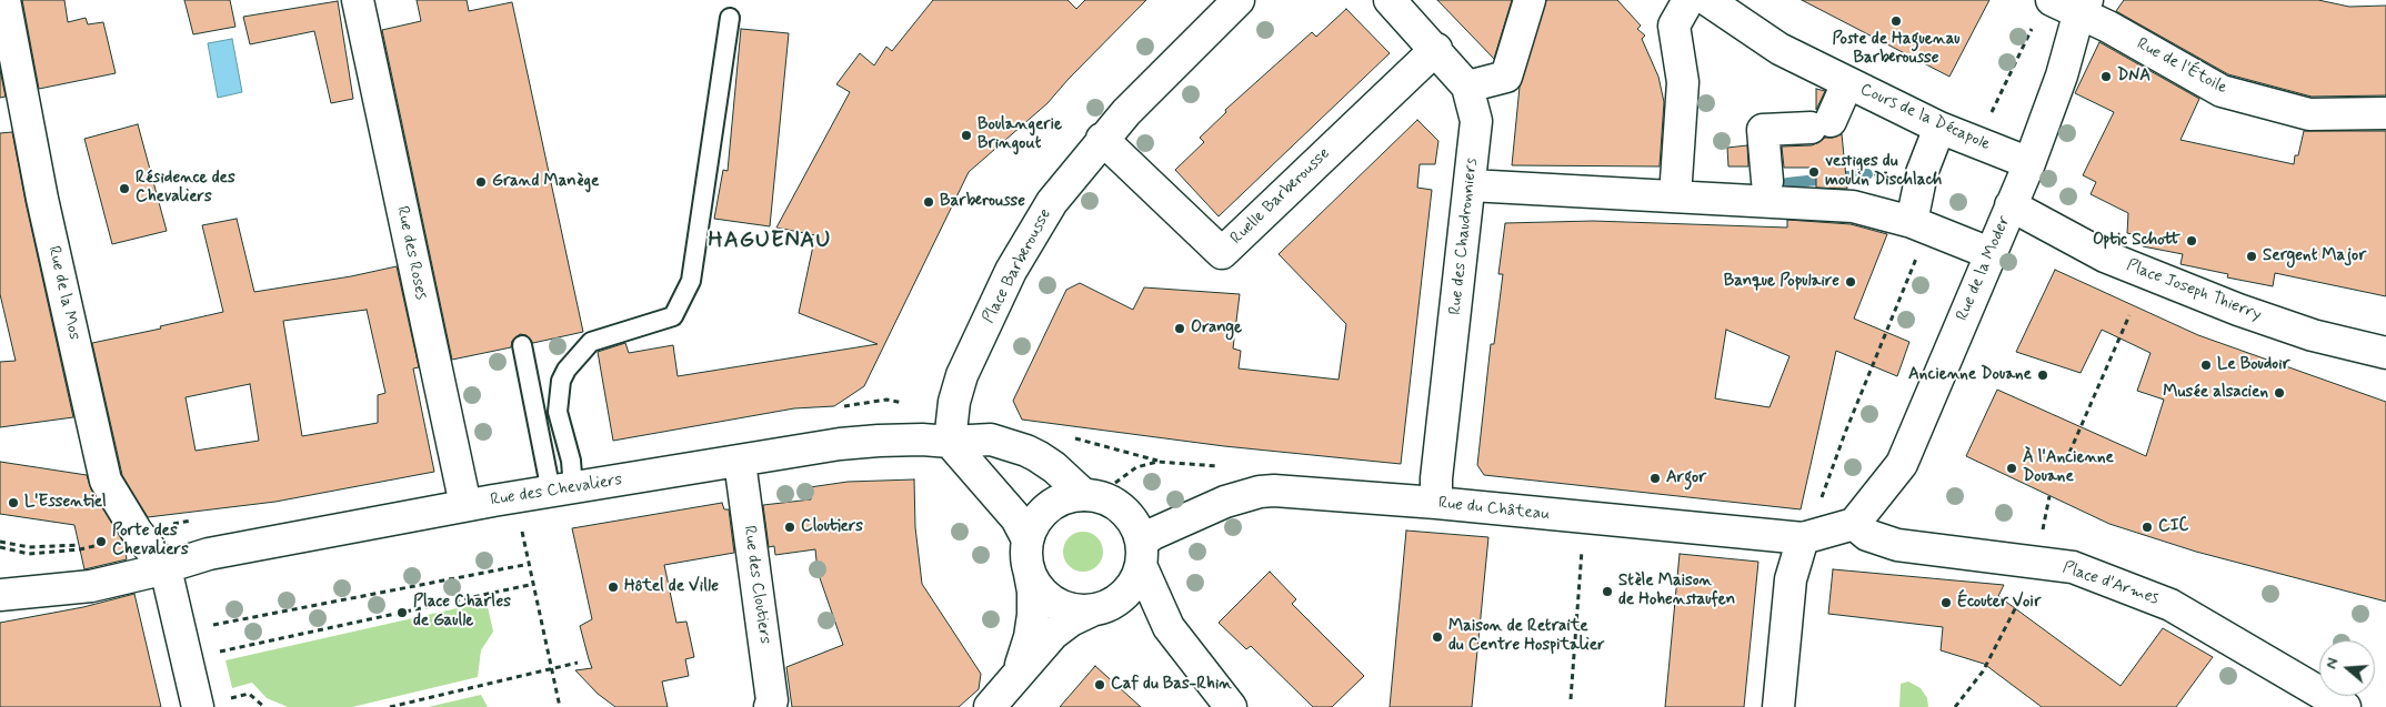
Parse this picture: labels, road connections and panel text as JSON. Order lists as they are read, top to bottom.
{
  "streets": {
    "street": [
      "Rue de l'Étoile",
      "Cours de la Décapole",
      "Ruelle Barberousse",
      "Rue des Chaudronniers",
      "Rue des Roses",
      "Place Barberousse",
      "Rue de la Moder",
      "Place Joseph Thierry",
      "Rue de la Mos",
      "Rue des Chevaliers",
      "Rue du Château",
      "Place d'Armes",
      "Rue des Cloutiers"
    ]
  },
  "crossings": [
    ["Rue de l'Étoile", "Rue de la Moder"],
    ["Cours de la Décapole", "Rue de la Moder"],
    ["Ruelle Barberousse", "Rue des Chaudronniers"],
    ["Ruelle Barberousse", "Place Barberousse"],
    ["Rue des Chaudronniers", "Rue du Château"],
    ["Rue des Roses", "Rue des Chevaliers"],
    ["Place Barberousse", "Rue des Chevaliers"],
    ["Rue de la Moder", "Place Joseph Thierry"],
    ["Rue de la Moder", "Rue du Château"],
    ["Rue de la Moder", "Place d'Armes"],
    ["Rue de la Mos", "Rue des Chevaliers"],
    ["Rue des Chevaliers", "Rue des Cloutiers"],
    ["Rue du Château", "Place d'Armes"]
  ],
  "districts": ["HAGUENAU"],
  "places": [
    "Poste de Haguenau Barberousse",
    "DNA",
    "Boulangerie Bringout",
    "vestiges du moulin Dischlach",
    "Grand Manège",
    "Résidence des Chevaliers",
    "Barberousse",
    "Optic Schott",
    "Sergent Major",
    "Banque Populaire",
    "Orange",
    "Le Boudoir",
    "Ancienne Douane",
    "Musée alsacien",
    "À l'Ancienne Douane",
    "Argor",
    "L'Essentiel",
    "Cloutiers",
    "CIC",
    "Porte des Chevaliers",
    "Hôtel de Ville",
    "Stèle Maison de Hohenstaufen",
    "Écouter Voir",
    "Place Charles de Gaulle",
    "Maison de Retraite du Centre Hospitalier",
    "Caf du Bas-Rhin"
  ],
  "north": "left"
}
